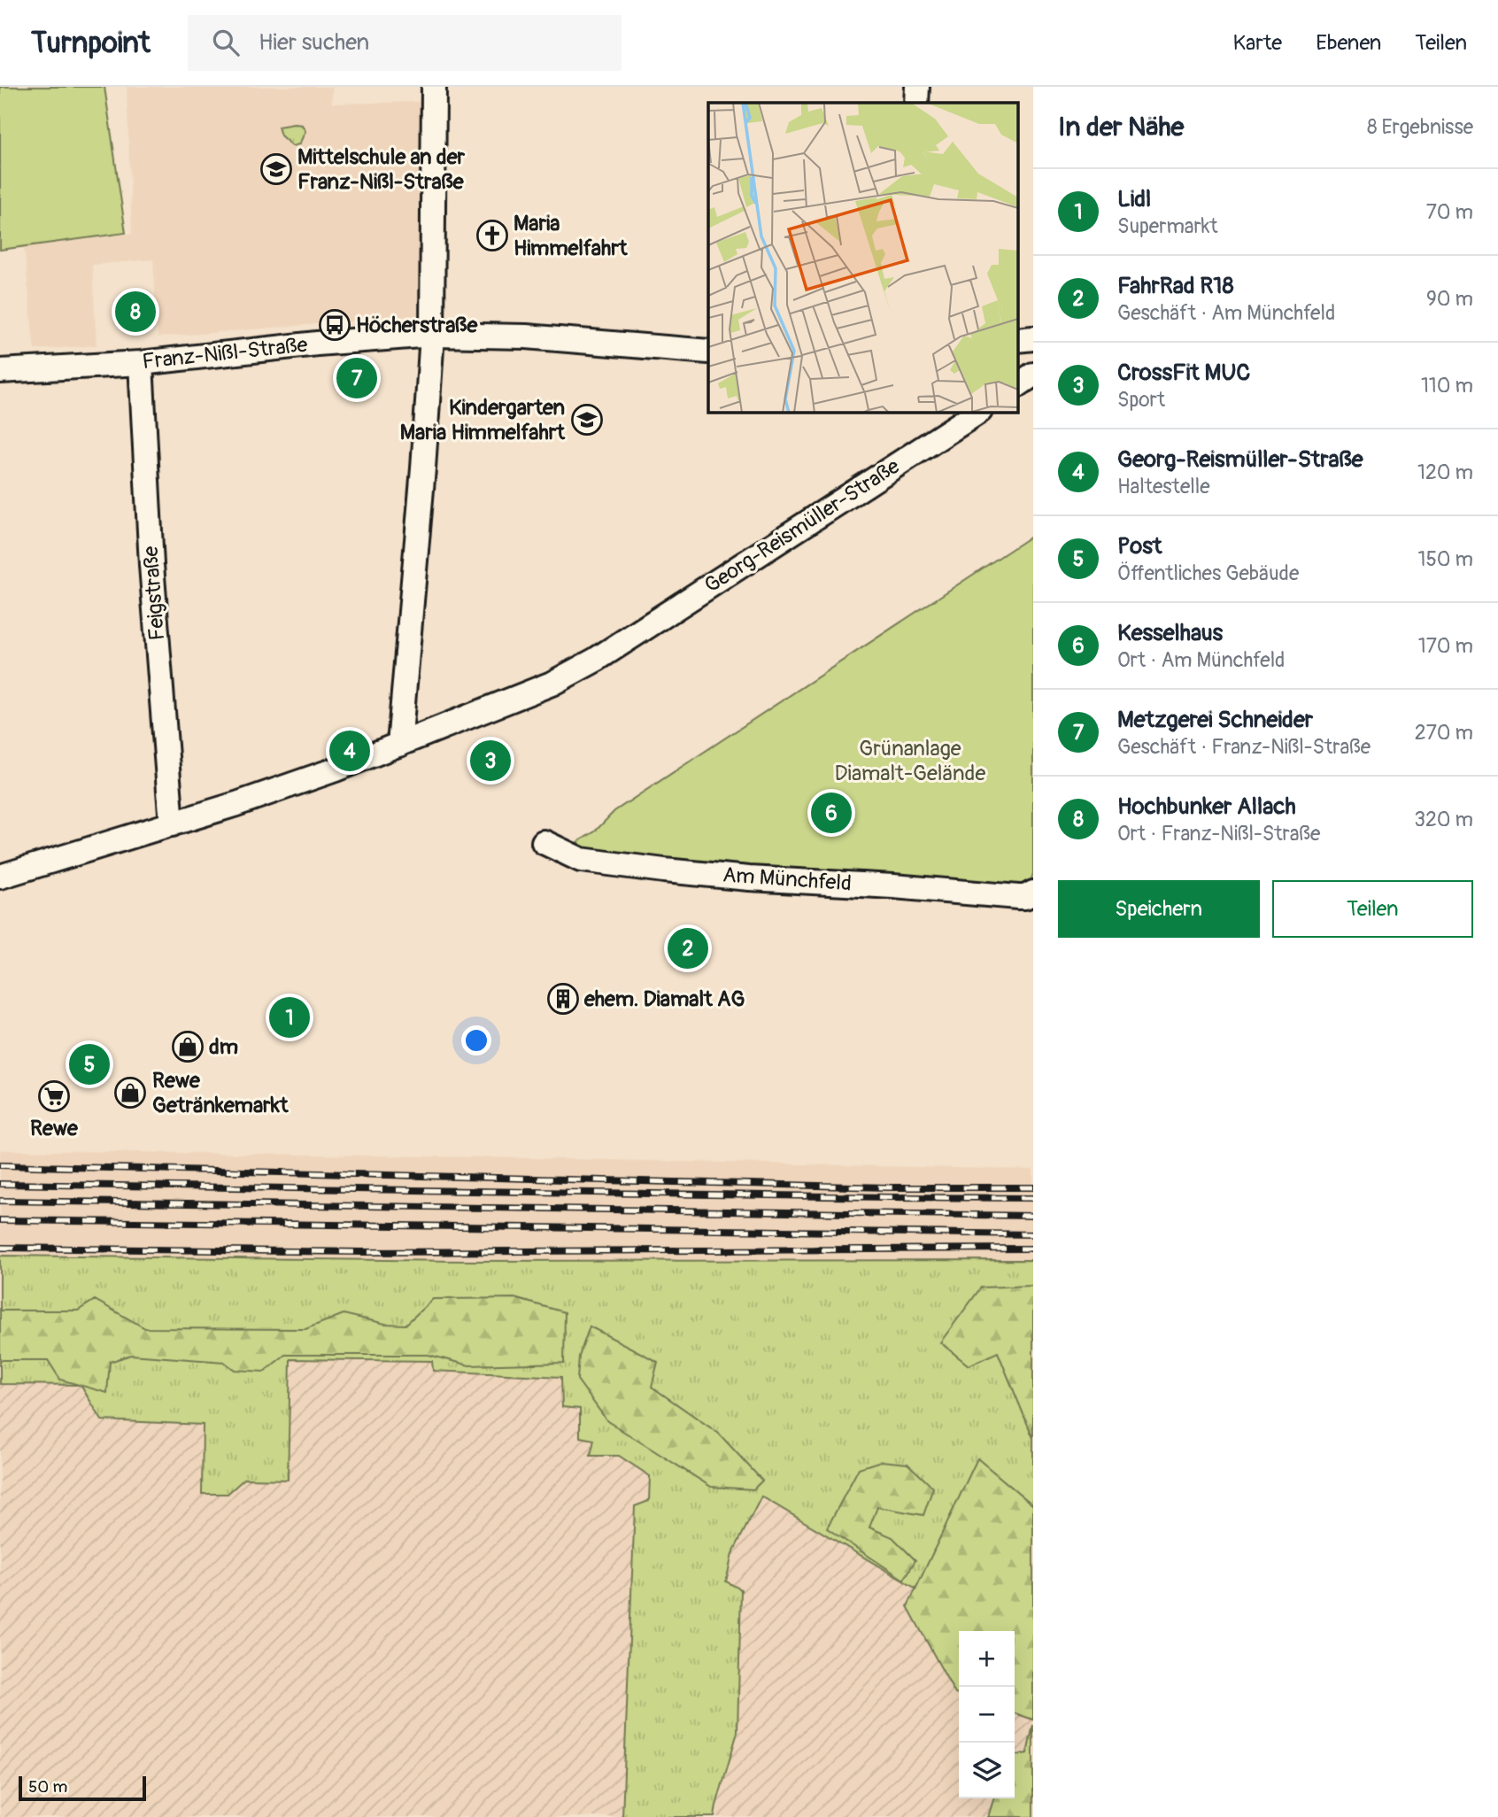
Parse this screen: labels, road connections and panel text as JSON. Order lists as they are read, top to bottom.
{
  "streets": {
    "street": [
      "Franz-Nißl-Straße",
      "Georg-Reismüller-Straße",
      "Feigstraße",
      "Am Münchfeld"
    ]
  },
  "crossings": [
    ["Franz-Nißl-Straße", "Feigstraße"],
    ["Georg-Reismüller-Straße", "Feigstraße"]
  ],
  "parks": ["Grünanlage Diamalt-Gelände"],
  "places": {
    "school or university": ["Mittelschule an der Franz-Nißl-Straße", "Kindergarten Maria Himmelfahrt"],
    "church": ["Maria Himmelfahrt"],
    "bus stop": ["Höcherstraße"],
    "building": ["ehem. Diamalt AG"],
    "shop": ["dm", "Rewe Getränkemarkt"],
    "supermarket": ["Rewe"]
  },
  "scale_bar": "50 m",
  "page": {
    "header": "Turnpoint",
    "search": "Hier suchen",
    "nav": ["Karte", "Ebenen", "Teilen"],
    "heading": ["In der Nähe", "8 Ergebnisse"],
    "list": [
      {
        "mark": "1",
        "name": "Lidl",
        "note": "Supermarkt",
        "value": "70 m"
      },
      {
        "mark": "2",
        "name": "FahrRad R18",
        "note": "Geschäft · Am Münchfeld",
        "value": "90 m"
      },
      {
        "mark": "3",
        "name": "CrossFit MUC",
        "note": "Sport",
        "value": "110 m"
      },
      {
        "mark": "4",
        "name": "Georg-Reismüller-Straße",
        "note": "Haltestelle",
        "value": "120 m"
      },
      {
        "mark": "5",
        "name": "Post",
        "note": "Öffentliches Gebäude",
        "value": "150 m"
      },
      {
        "mark": "6",
        "name": "Kesselhaus",
        "note": "Ort · Am Münchfeld",
        "value": "170 m"
      },
      {
        "mark": "7",
        "name": "Metzgerei Schneider",
        "note": "Geschäft · Franz-Nißl-Straße",
        "value": "270 m"
      },
      {
        "mark": "8",
        "name": "Hochbunker Allach",
        "note": "Ort · Franz-Nißl-Straße",
        "value": "320 m"
      }
    ],
    "pins": [
      "8",
      "7",
      "4",
      "3",
      "6",
      "2",
      "1",
      "5"
    ],
    "buttons": ["Speichern", "Teilen"],
    "map_buttons": ["+", "−"],
    "scale": "50 m"
  }
}
